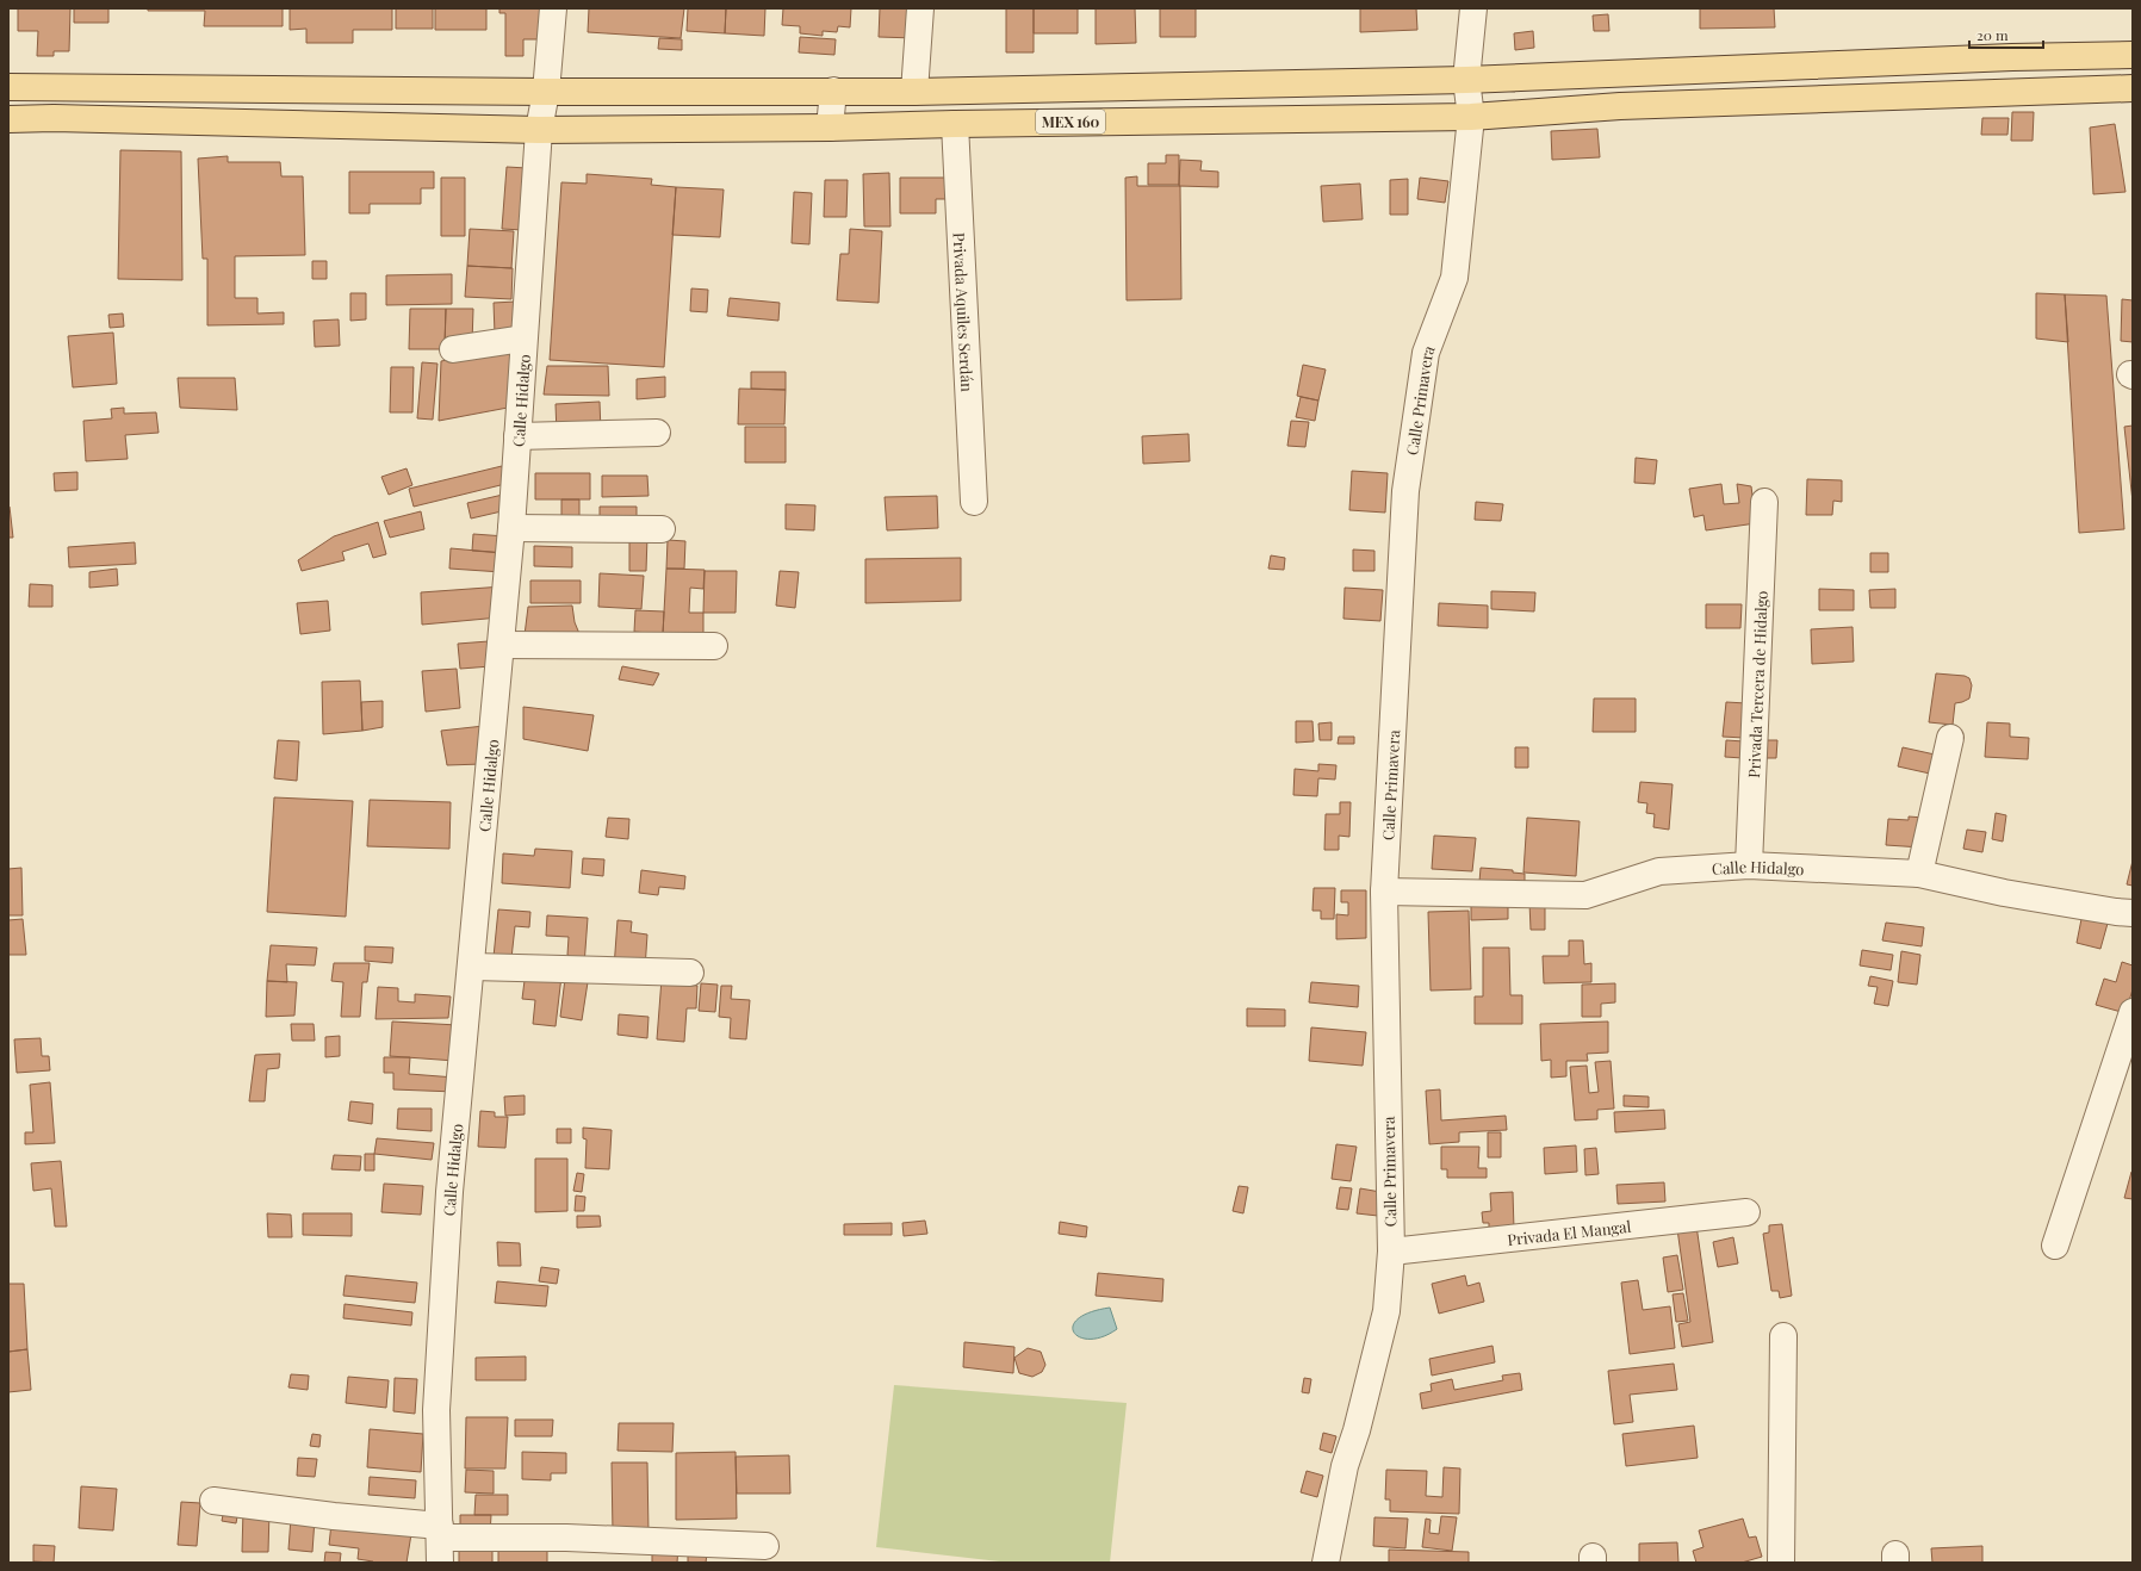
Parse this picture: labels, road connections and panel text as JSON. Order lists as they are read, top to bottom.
{
  "streets": {
    "main road": ["MEX 160"],
    "street": [
      "Privada Aquiles Serdán",
      "Calle Hidalgo",
      "Calle Primavera",
      "Privada Tercera de Hidalgo",
      "Privada El Mangal"
    ]
  },
  "crossings": [
    ["MEX 160", "Privada Aquiles Serdán"],
    ["MEX 160", "Calle Hidalgo"],
    ["MEX 160", "Calle Primavera"],
    ["Calle Hidalgo", "Calle Primavera"],
    ["Calle Hidalgo", "Privada Tercera de Hidalgo"],
    ["Calle Primavera", "Privada El Mangal"]
  ],
  "scale_bar": "20 m"
}
